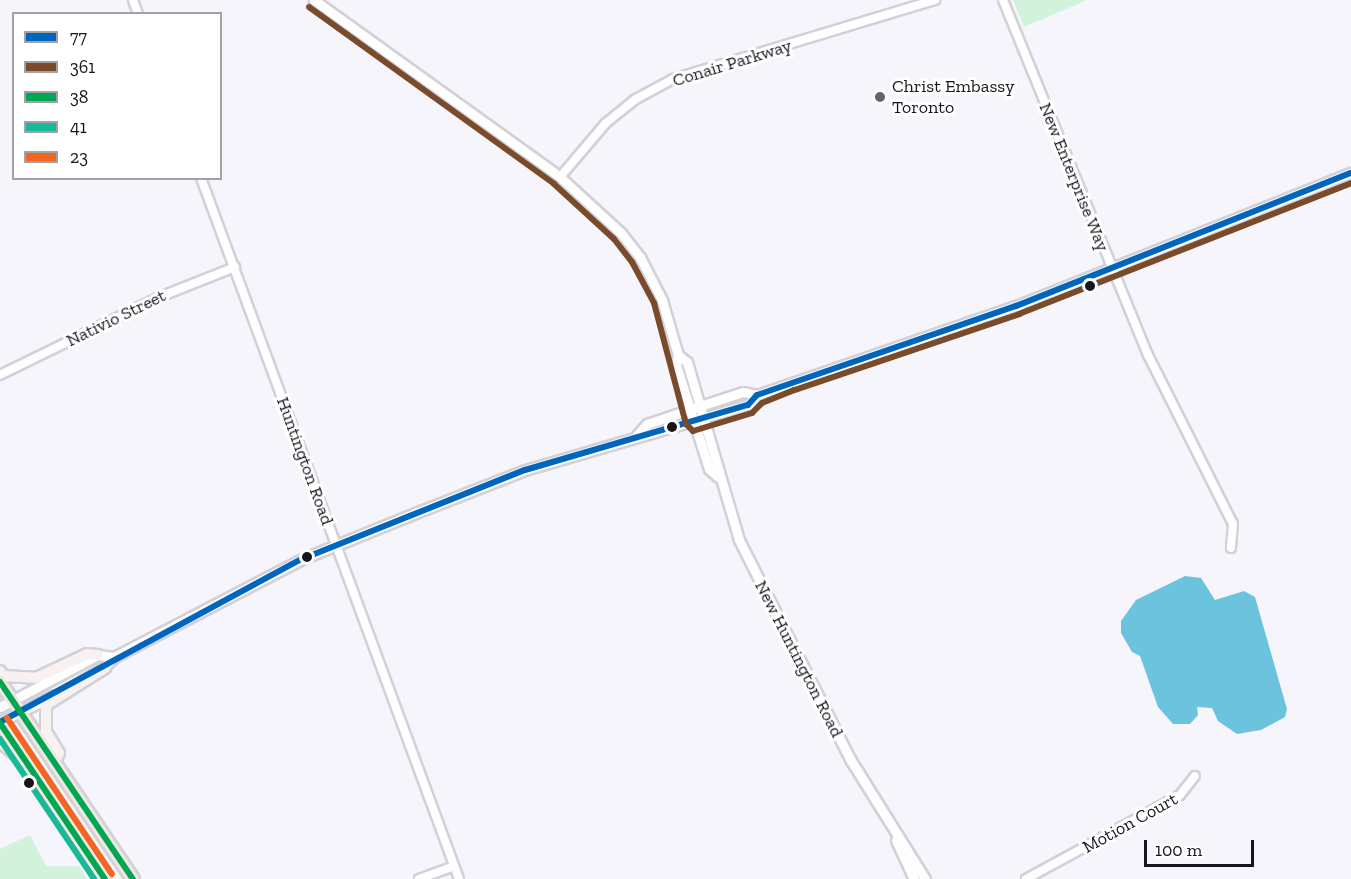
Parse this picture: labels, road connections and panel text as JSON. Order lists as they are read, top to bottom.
{
  "streets": {
    "street": [
      "Conair Parkway",
      "New Enterprise Way",
      "Nativio Street",
      "Huntington Road",
      "New Huntington Road",
      "Motion Court"
    ]
  },
  "crossings": [
    ["Conair Parkway", "New Huntington Road"],
    ["Nativio Street", "Huntington Road"]
  ],
  "places": ["Christ Embassy Toronto"],
  "lines": [
    "transit line 361",
    "transit line 77",
    "transit line 38",
    "transit line 23",
    "transit line 41"
  ],
  "legend": [
    "77",
    "361",
    "38",
    "41",
    "23"
  ],
  "scale_bar": "100 m"
}
